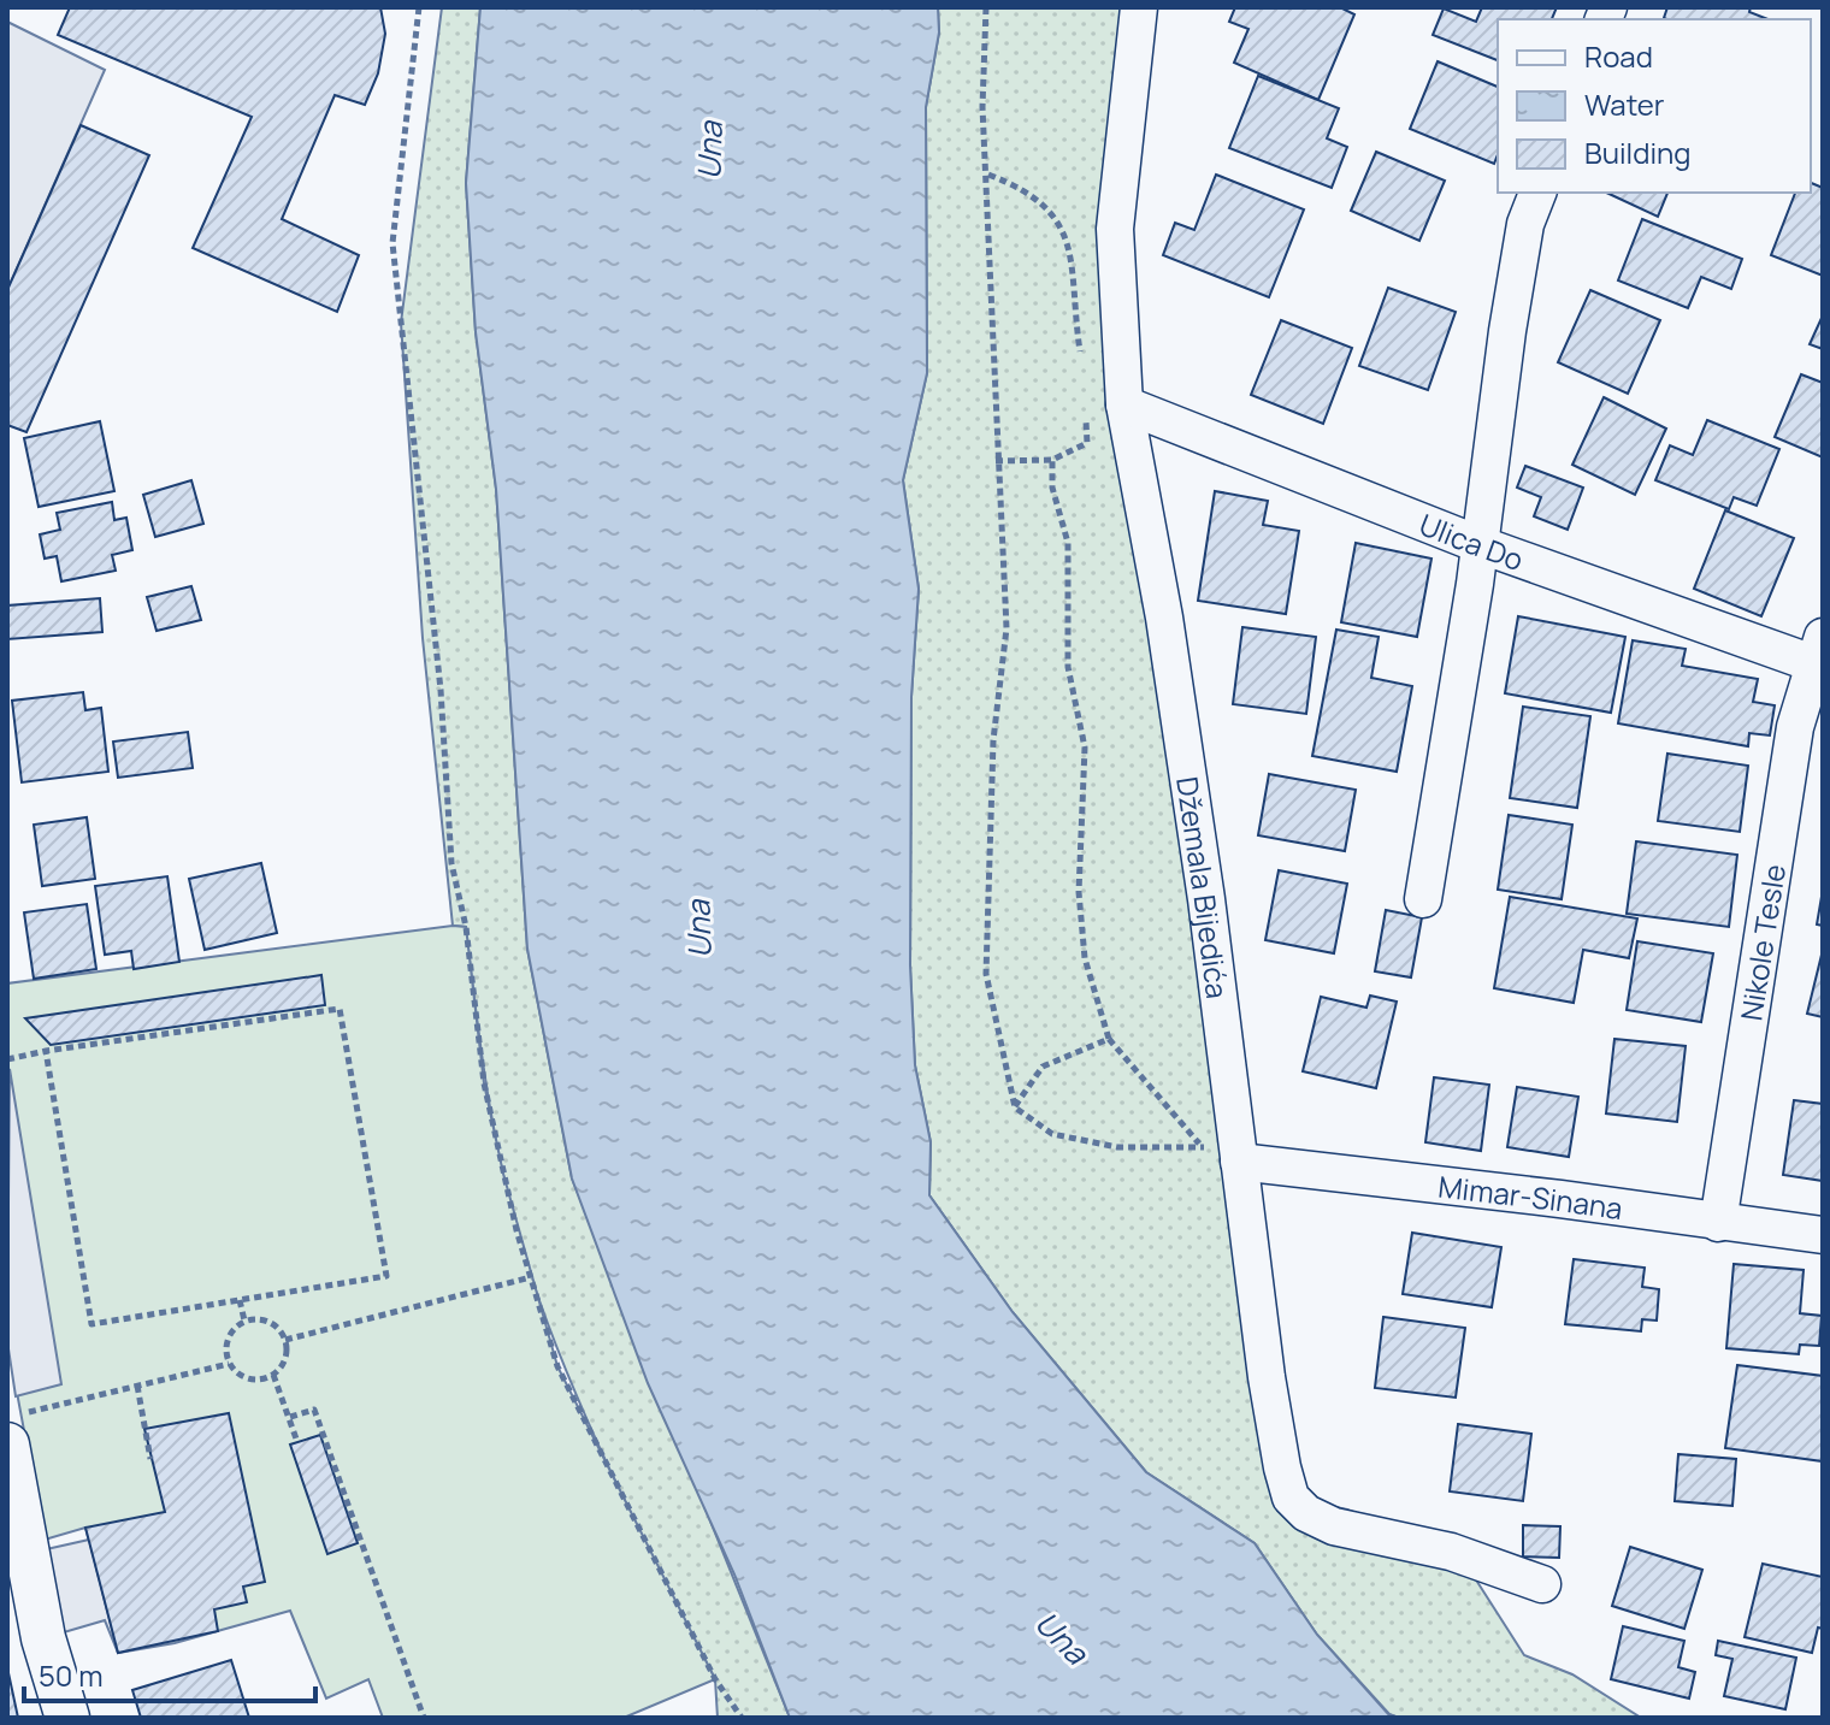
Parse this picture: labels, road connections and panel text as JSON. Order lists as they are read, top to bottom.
{
  "streets": {
    "street": [
      "Ulica Do",
      "Džemala Bijedića",
      "Nikole Tesle",
      "Mimar-Sinana"
    ]
  },
  "crossings": [
    ["Ulica Do", "Džemala Bijedića"],
    ["Ulica Do", "Nikole Tesle"],
    ["Džemala Bijedića", "Mimar-Sinana"],
    ["Nikole Tesle", "Mimar-Sinana"]
  ],
  "water": ["Una"],
  "legend": ["Road", "Water", "Building"],
  "scale_bar": "50 m"
}
